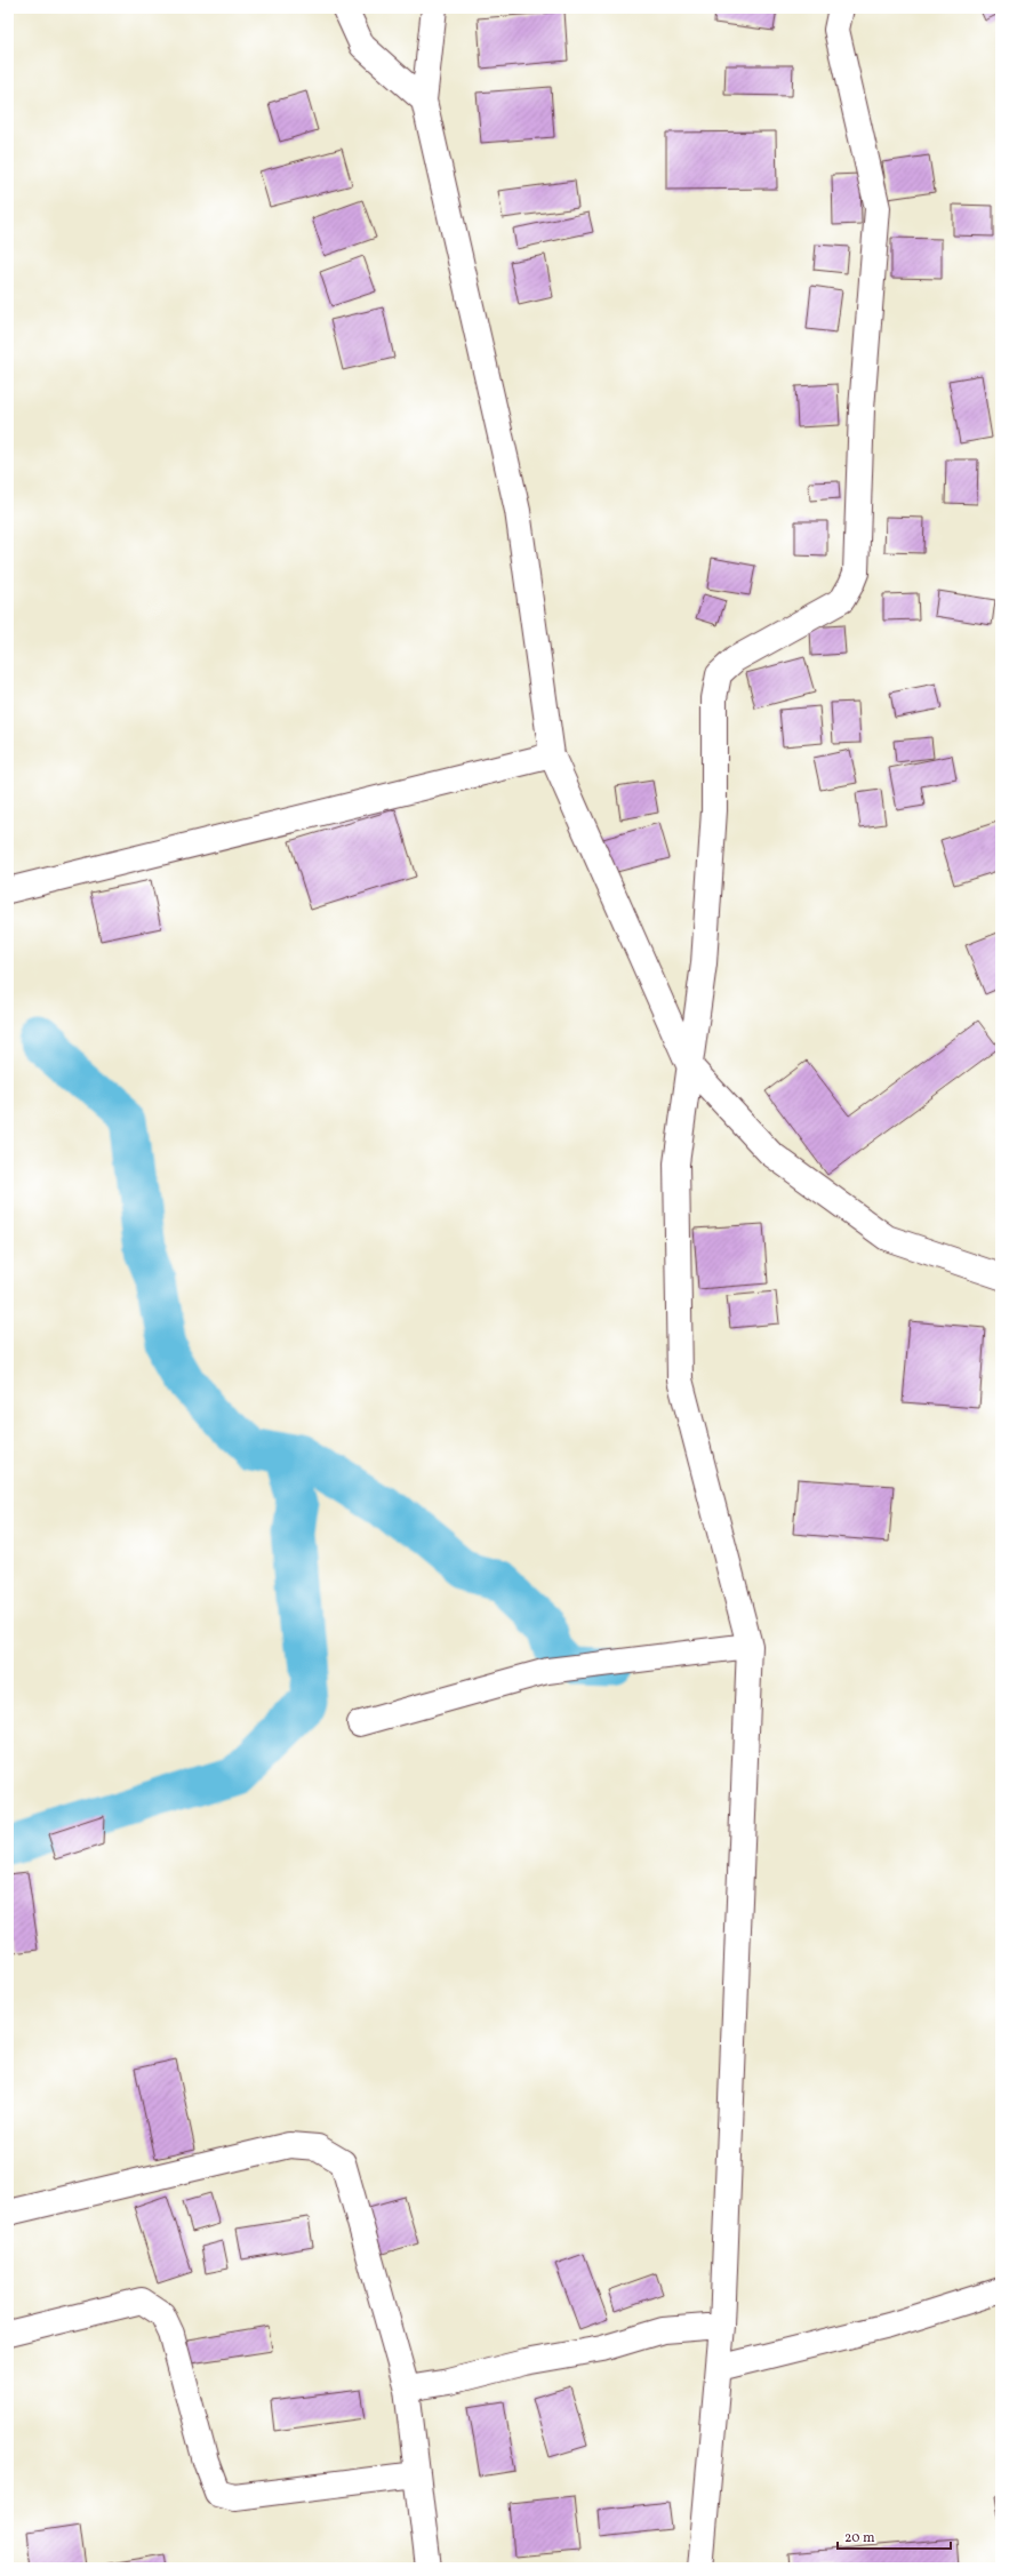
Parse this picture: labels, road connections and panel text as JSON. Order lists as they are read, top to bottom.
{
  "scale_bar": "20 m"
}
